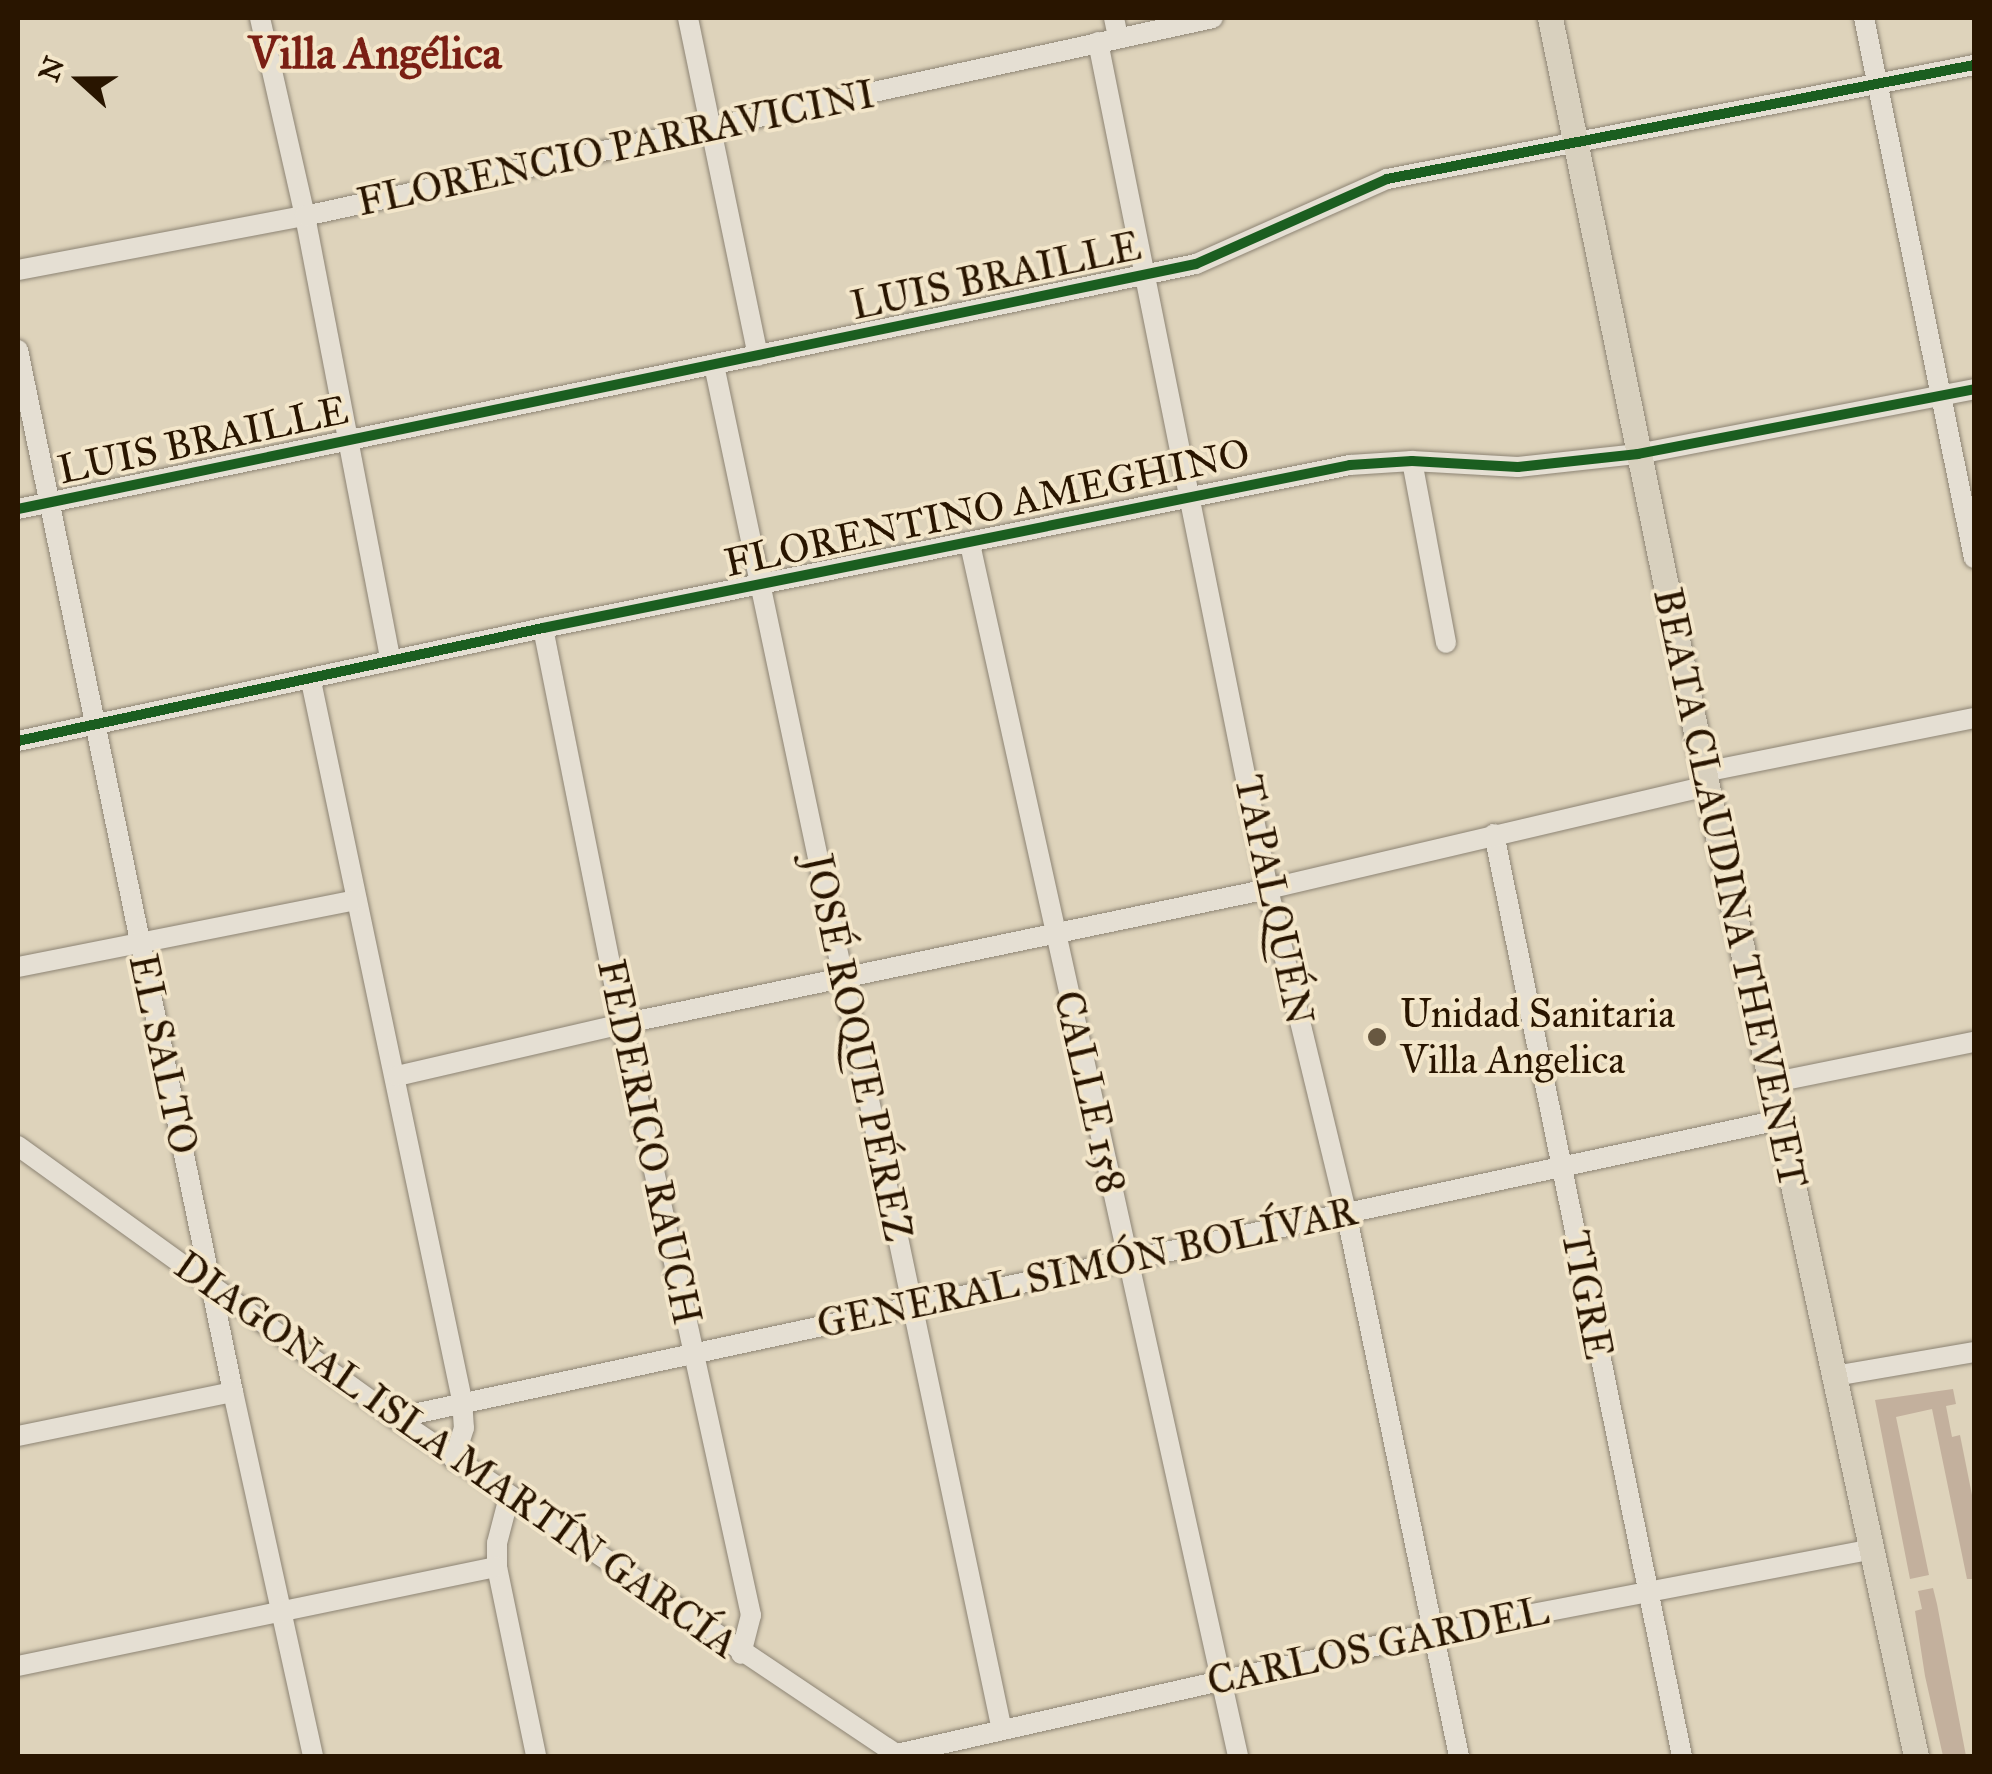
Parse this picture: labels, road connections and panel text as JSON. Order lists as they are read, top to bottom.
{
  "streets": {
    "main road": ["BEATA CLAUDINA THEVENET"],
    "street": [
      "FLORENCIO PARRAVICINI",
      "LUIS BRAILLE",
      "FLORENTINO AMEGHINO",
      "TAPALQUÉN",
      "JOSÉ ROQUE PÉREZ",
      "EL SALTO",
      "CALLE 158",
      "FEDERICO RAUCH",
      "GENERAL SIMÓN BOLÍVAR",
      "TIGRE",
      "DIAGONAL ISLA MARTÍN GARCÍA",
      "CARLOS GARDEL"
    ]
  },
  "crossings": [
    ["FLORENCIO PARRAVICINI", "TAPALQUÉN"],
    ["LUIS BRAILLE", "BEATA CLAUDINA THEVENET"],
    ["LUIS BRAILLE", "TAPALQUÉN"],
    ["LUIS BRAILLE", "JOSÉ ROQUE PÉREZ"],
    ["LUIS BRAILLE", "EL SALTO"],
    ["FLORENTINO AMEGHINO", "BEATA CLAUDINA THEVENET"],
    ["FLORENTINO AMEGHINO", "TAPALQUÉN"],
    ["FLORENTINO AMEGHINO", "JOSÉ ROQUE PÉREZ"],
    ["FLORENTINO AMEGHINO", "EL SALTO"],
    ["FLORENTINO AMEGHINO", "CALLE 158"],
    ["FLORENTINO AMEGHINO", "FEDERICO RAUCH"],
    ["BEATA CLAUDINA THEVENET", "GENERAL SIMÓN BOLÍVAR"],
    ["BEATA CLAUDINA THEVENET", "CARLOS GARDEL"],
    ["TAPALQUÉN", "GENERAL SIMÓN BOLÍVAR"],
    ["TAPALQUÉN", "CARLOS GARDEL"],
    ["JOSÉ ROQUE PÉREZ", "GENERAL SIMÓN BOLÍVAR"],
    ["JOSÉ ROQUE PÉREZ", "CARLOS GARDEL"],
    ["EL SALTO", "DIAGONAL ISLA MARTÍN GARCÍA"],
    ["CALLE 158", "GENERAL SIMÓN BOLÍVAR"],
    ["CALLE 158", "CARLOS GARDEL"],
    ["FEDERICO RAUCH", "GENERAL SIMÓN BOLÍVAR"],
    ["FEDERICO RAUCH", "DIAGONAL ISLA MARTÍN GARCÍA"],
    ["GENERAL SIMÓN BOLÍVAR", "TIGRE"],
    ["GENERAL SIMÓN BOLÍVAR", "DIAGONAL ISLA MARTÍN GARCÍA"],
    ["TIGRE", "CARLOS GARDEL"],
    ["DIAGONAL ISLA MARTÍN GARCÍA", "CARLOS GARDEL"]
  ],
  "districts": ["Villa Angélica"],
  "places": ["Unidad Sanitaria Villa Angelica"],
  "north": "left"
}
